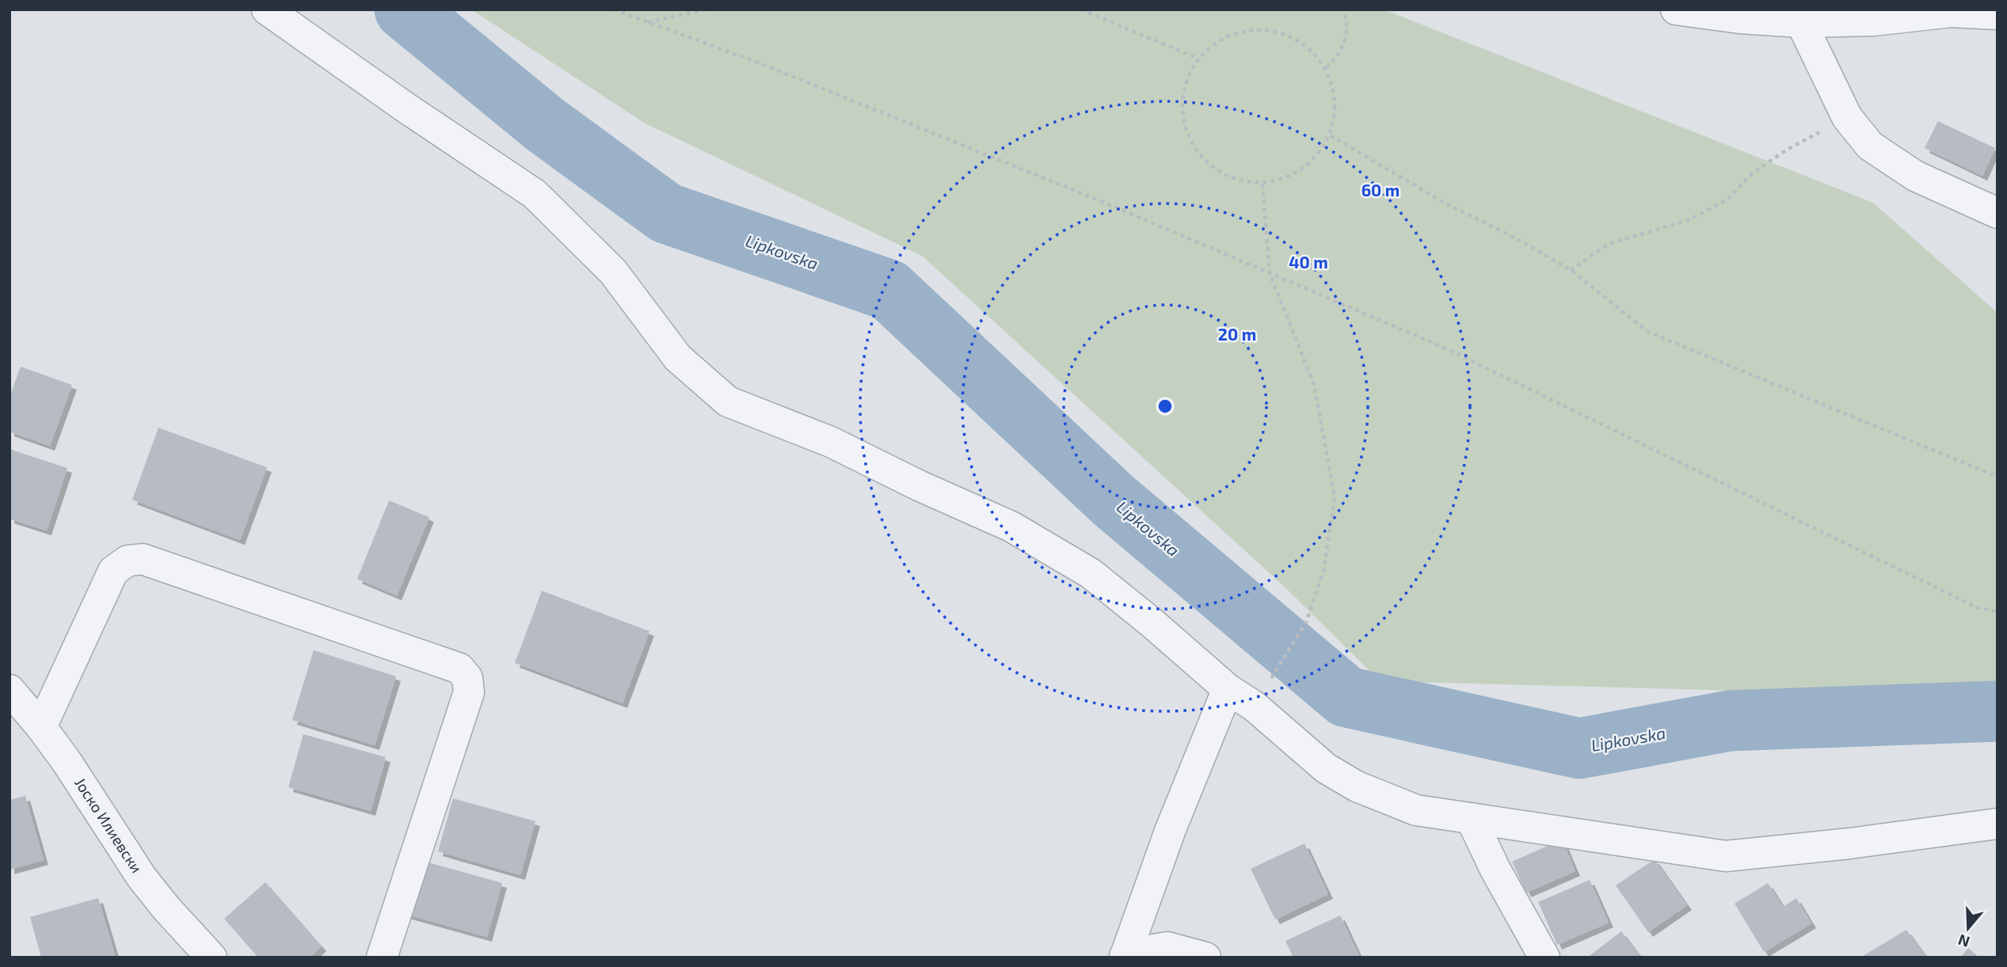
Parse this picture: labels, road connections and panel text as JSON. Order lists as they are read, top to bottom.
{
  "streets": {
    "street": ["Јоско Илиевски"]
  },
  "water": ["Lipkovska"],
  "north": "bottom",
  "rings": ["60 m", "40 m", "20 m"]
}
